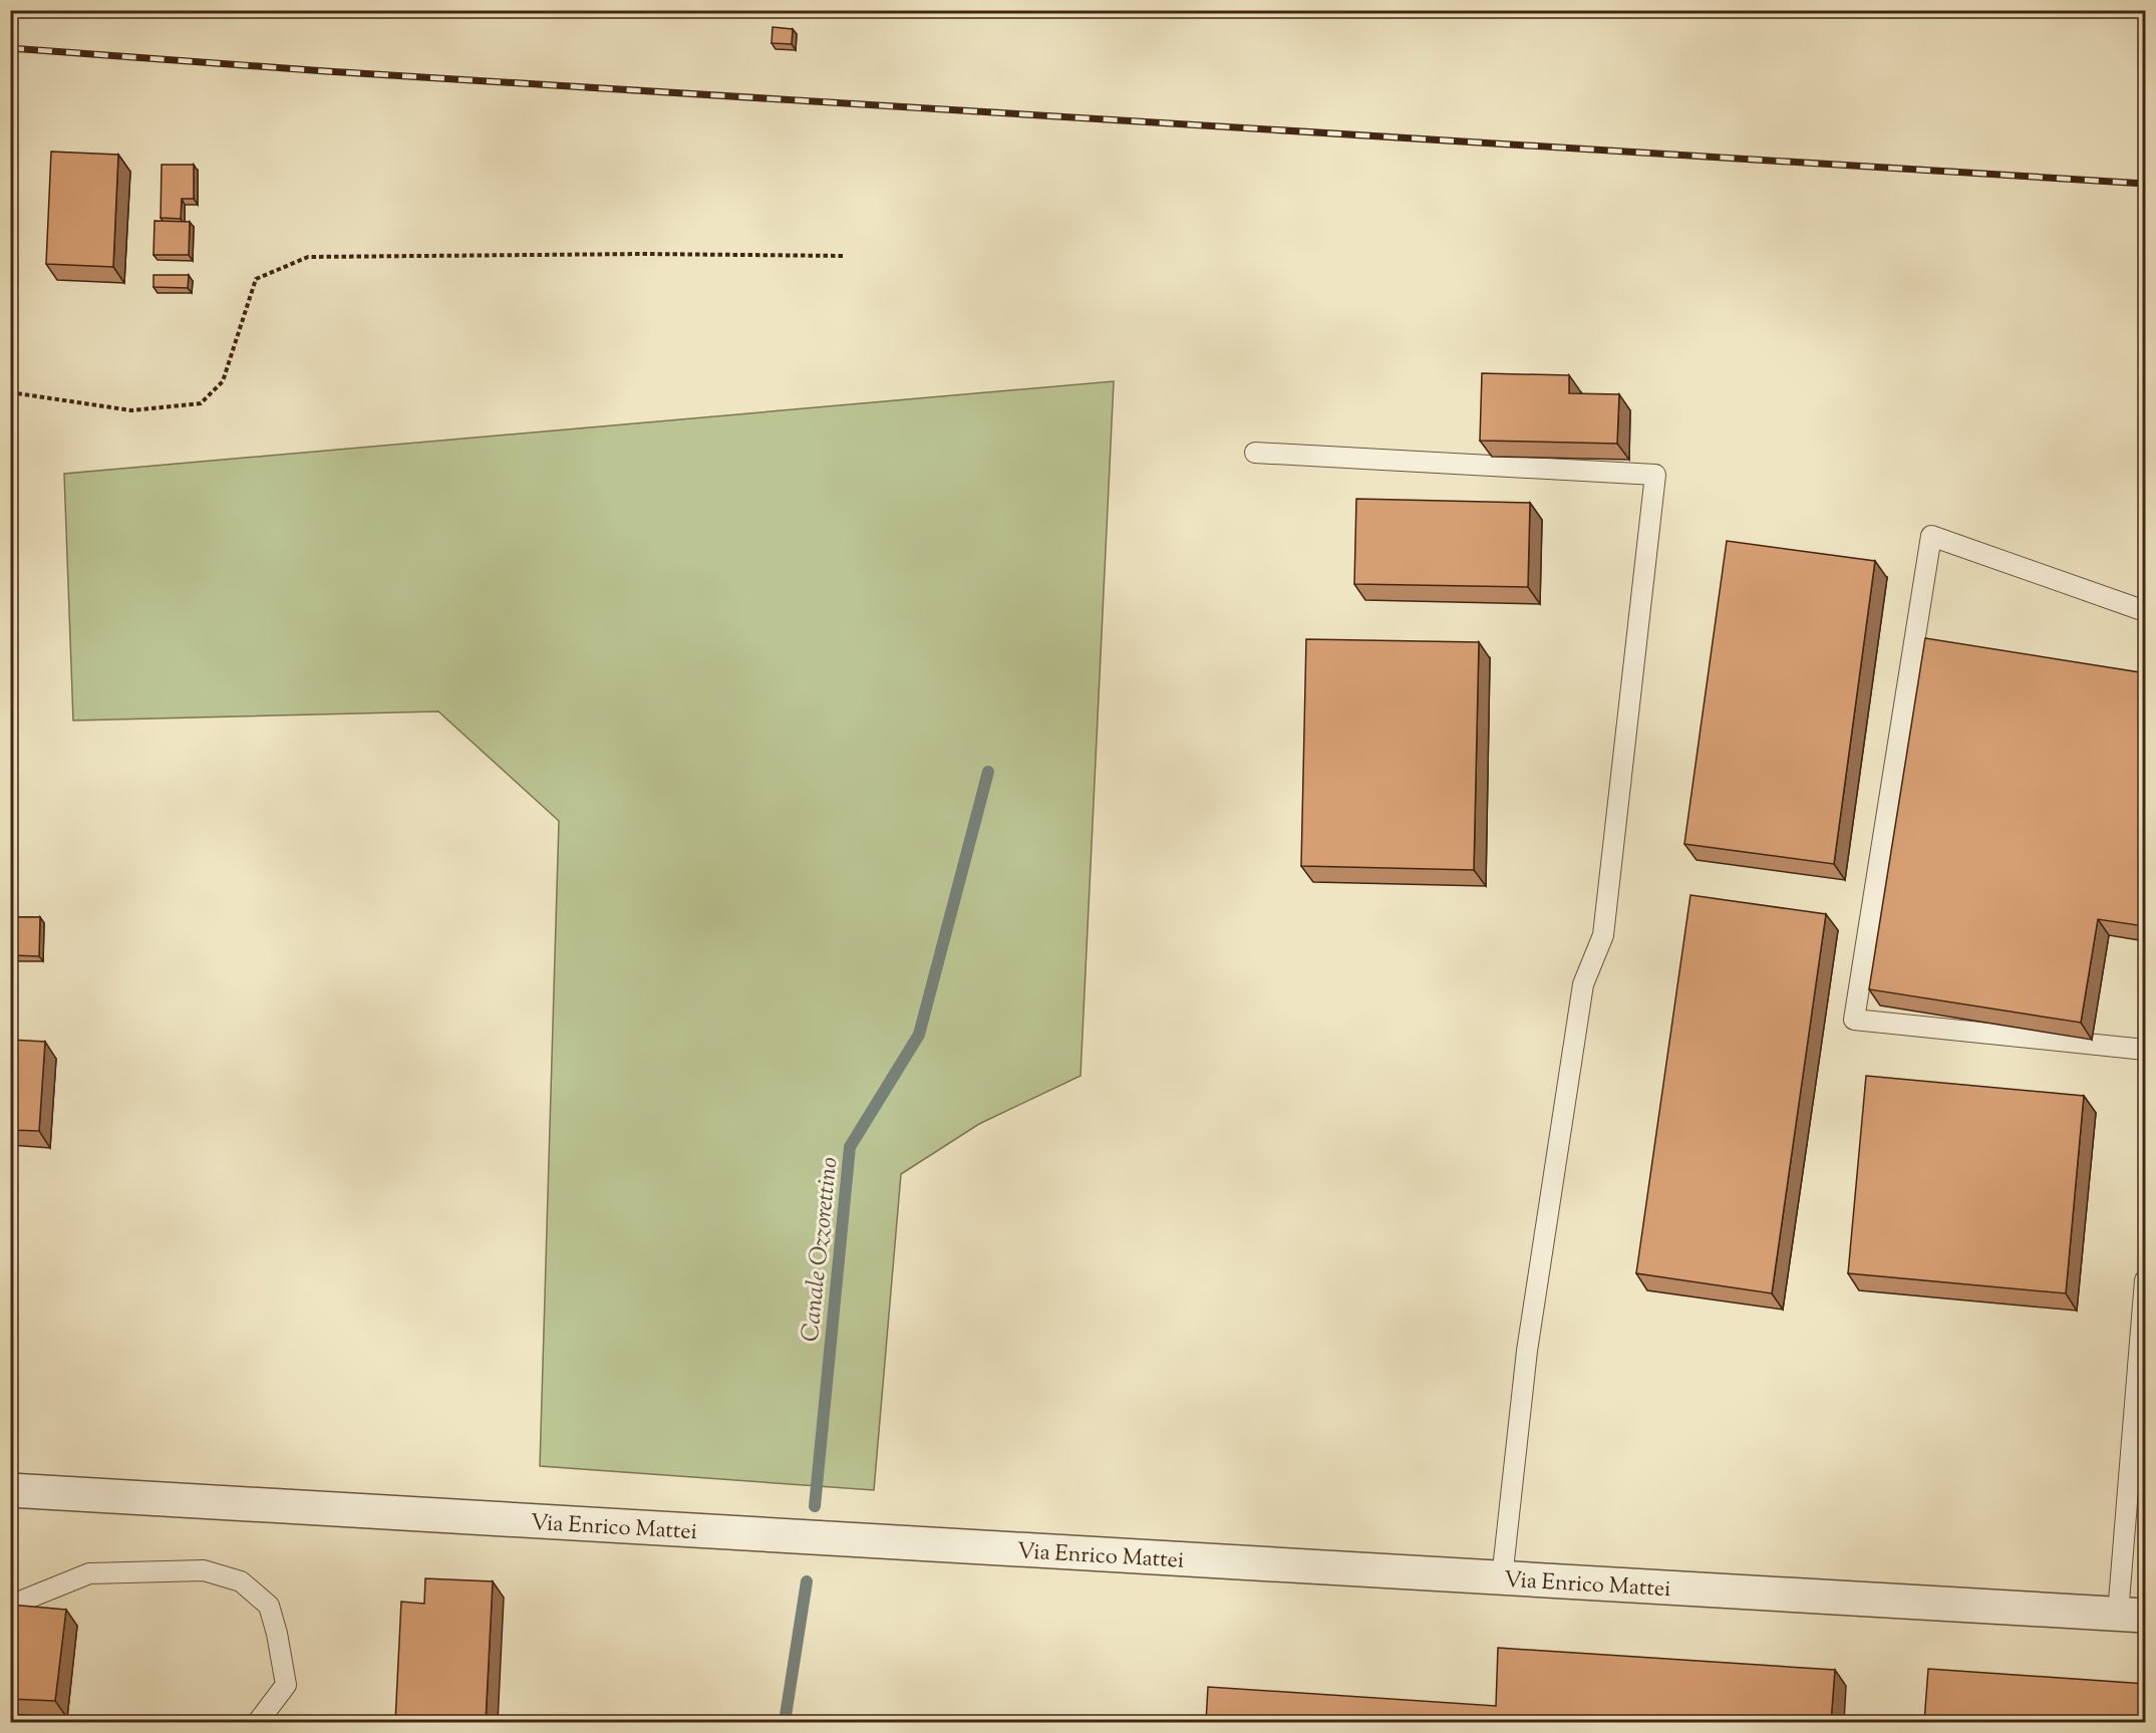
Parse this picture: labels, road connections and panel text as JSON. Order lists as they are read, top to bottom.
{
  "streets": {
    "street": ["Via Enrico Mattei"]
  },
  "water": ["Canale Ozzorettino"]
}
